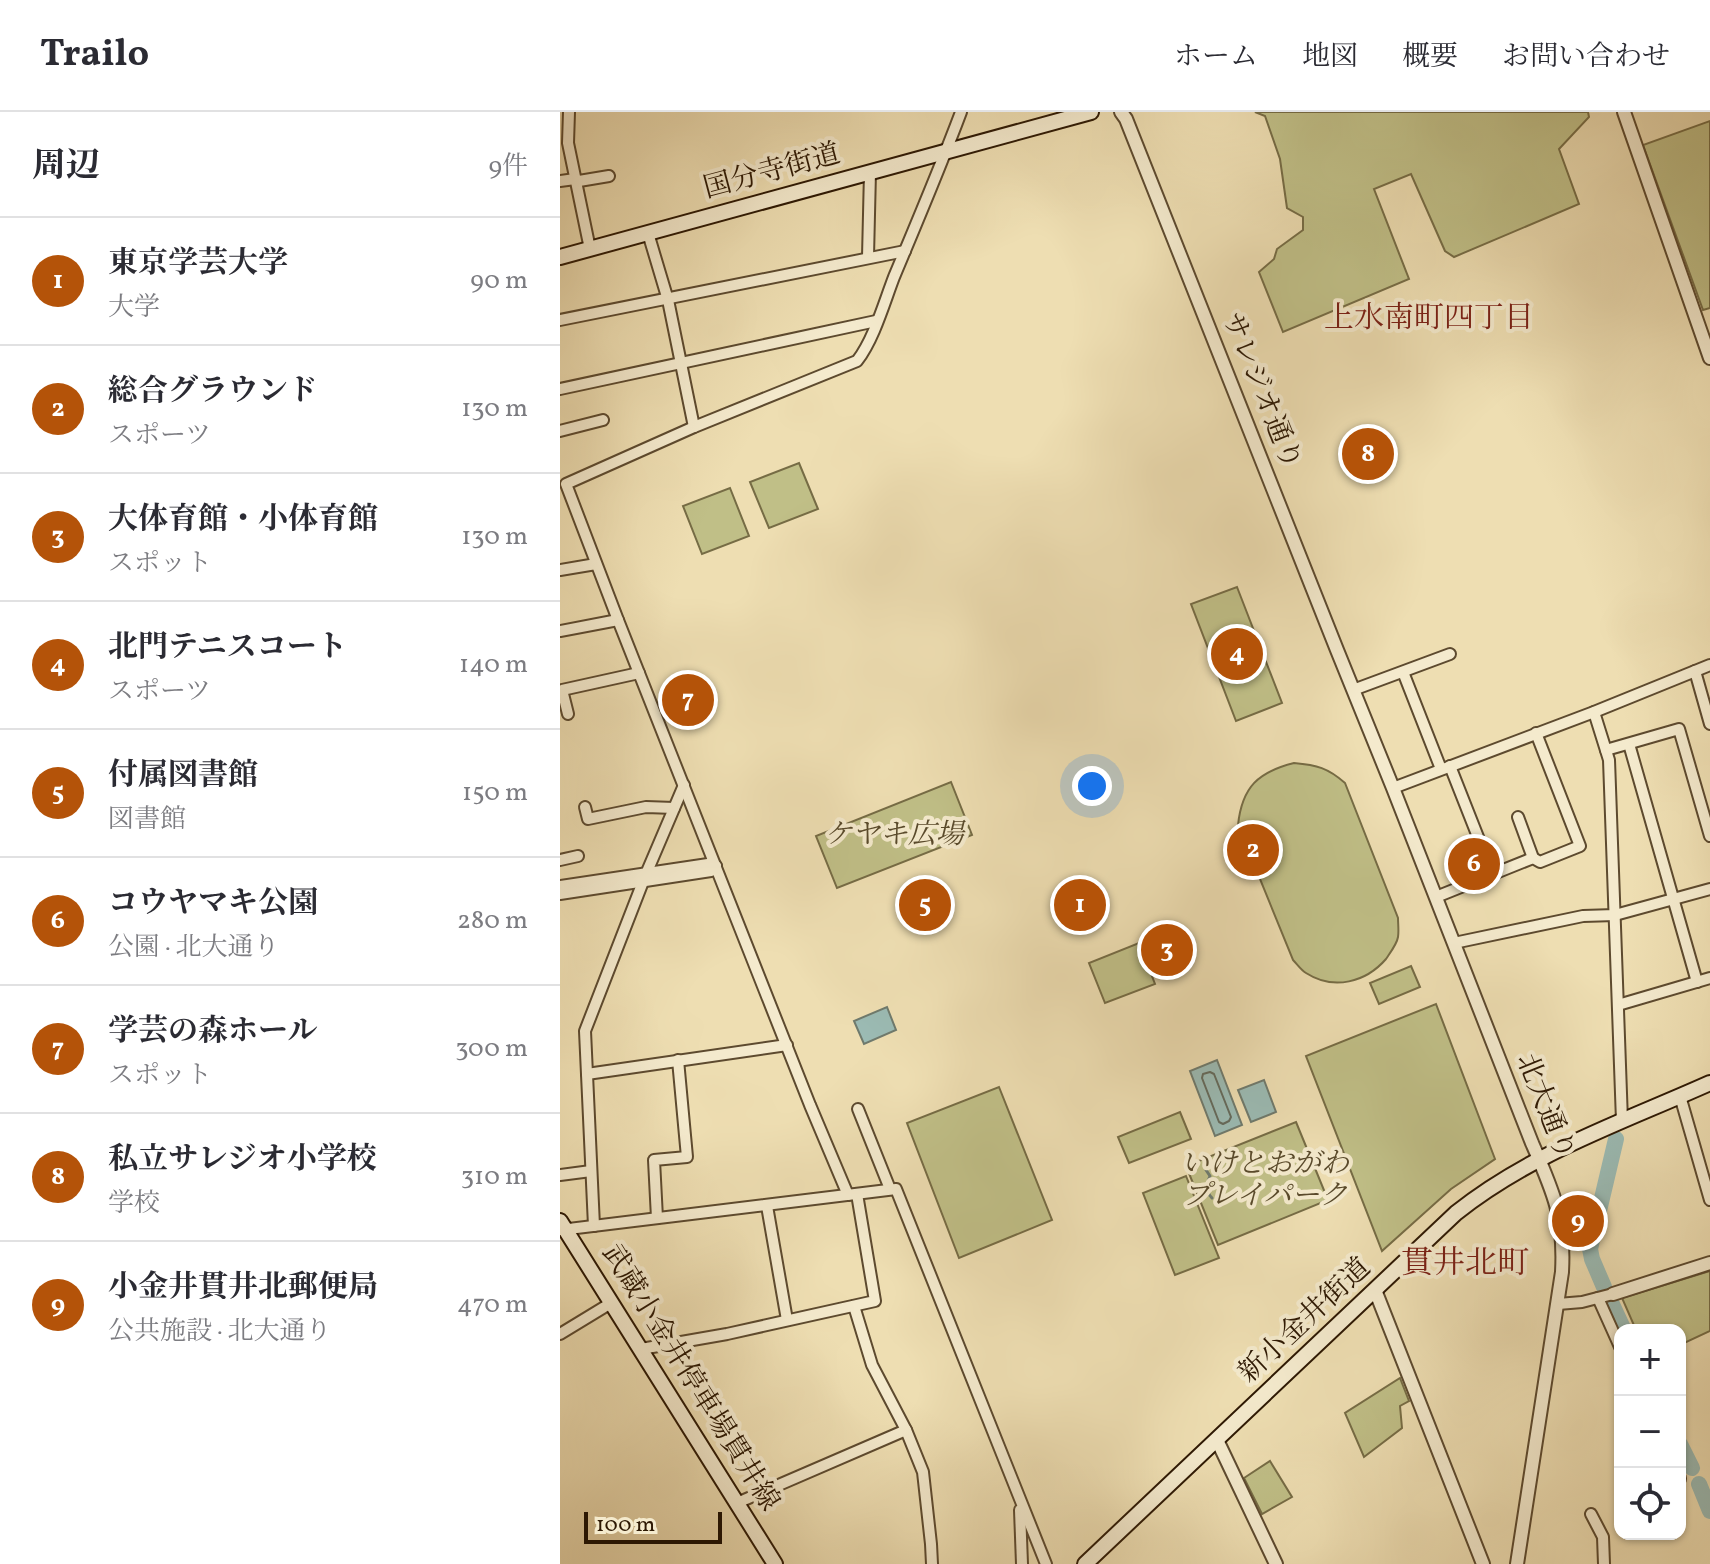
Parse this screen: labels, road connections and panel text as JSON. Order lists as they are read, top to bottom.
{
  "streets": {
    "main road": ["国分寺街道", "新小金井街道", "武蔵小金井停車場貫井線"],
    "street": ["サレジオ通り", "北大通り"]
  },
  "crossings": [
    ["サレジオ通り", "北大通り"],
    ["北大通り", "新小金井街道"]
  ],
  "districts": ["上水南町四丁目", "貫井北町"],
  "parks": ["ケヤキ広場", "いけとおがわ プレイパーク"],
  "scale_bar": "100 m",
  "page": {
    "header": "Trailo",
    "nav": [
      "ホーム",
      "地図",
      "概要",
      "お問い合わせ"
    ],
    "heading": ["周辺", "9件"],
    "list": [
      {
        "mark": "1",
        "name": "東京学芸大学",
        "note": "大学",
        "value": "90 m"
      },
      {
        "mark": "2",
        "name": "総合グラウンド",
        "note": "スポーツ",
        "value": "130 m"
      },
      {
        "mark": "3",
        "name": "大体育館・小体育館",
        "note": "スポット",
        "value": "130 m"
      },
      {
        "mark": "4",
        "name": "北門テニスコート",
        "note": "スポーツ",
        "value": "140 m"
      },
      {
        "mark": "5",
        "name": "付属図書館",
        "note": "図書館",
        "value": "150 m"
      },
      {
        "mark": "6",
        "name": "コウヤマキ公園",
        "note": "公園 · 北大通り",
        "value": "280 m"
      },
      {
        "mark": "7",
        "name": "学芸の森ホール",
        "note": "スポット",
        "value": "300 m"
      },
      {
        "mark": "8",
        "name": "私立サレジオ小学校",
        "note": "学校",
        "value": "310 m"
      },
      {
        "mark": "9",
        "name": "小金井貫井北郵便局",
        "note": "公共施設 · 北大通り",
        "value": "470 m"
      }
    ],
    "pins": [
      "8",
      "4",
      "7",
      "2",
      "6",
      "1",
      "5",
      "3",
      "9"
    ],
    "map_buttons": ["+", "−"],
    "scale": "100 m"
  }
}
